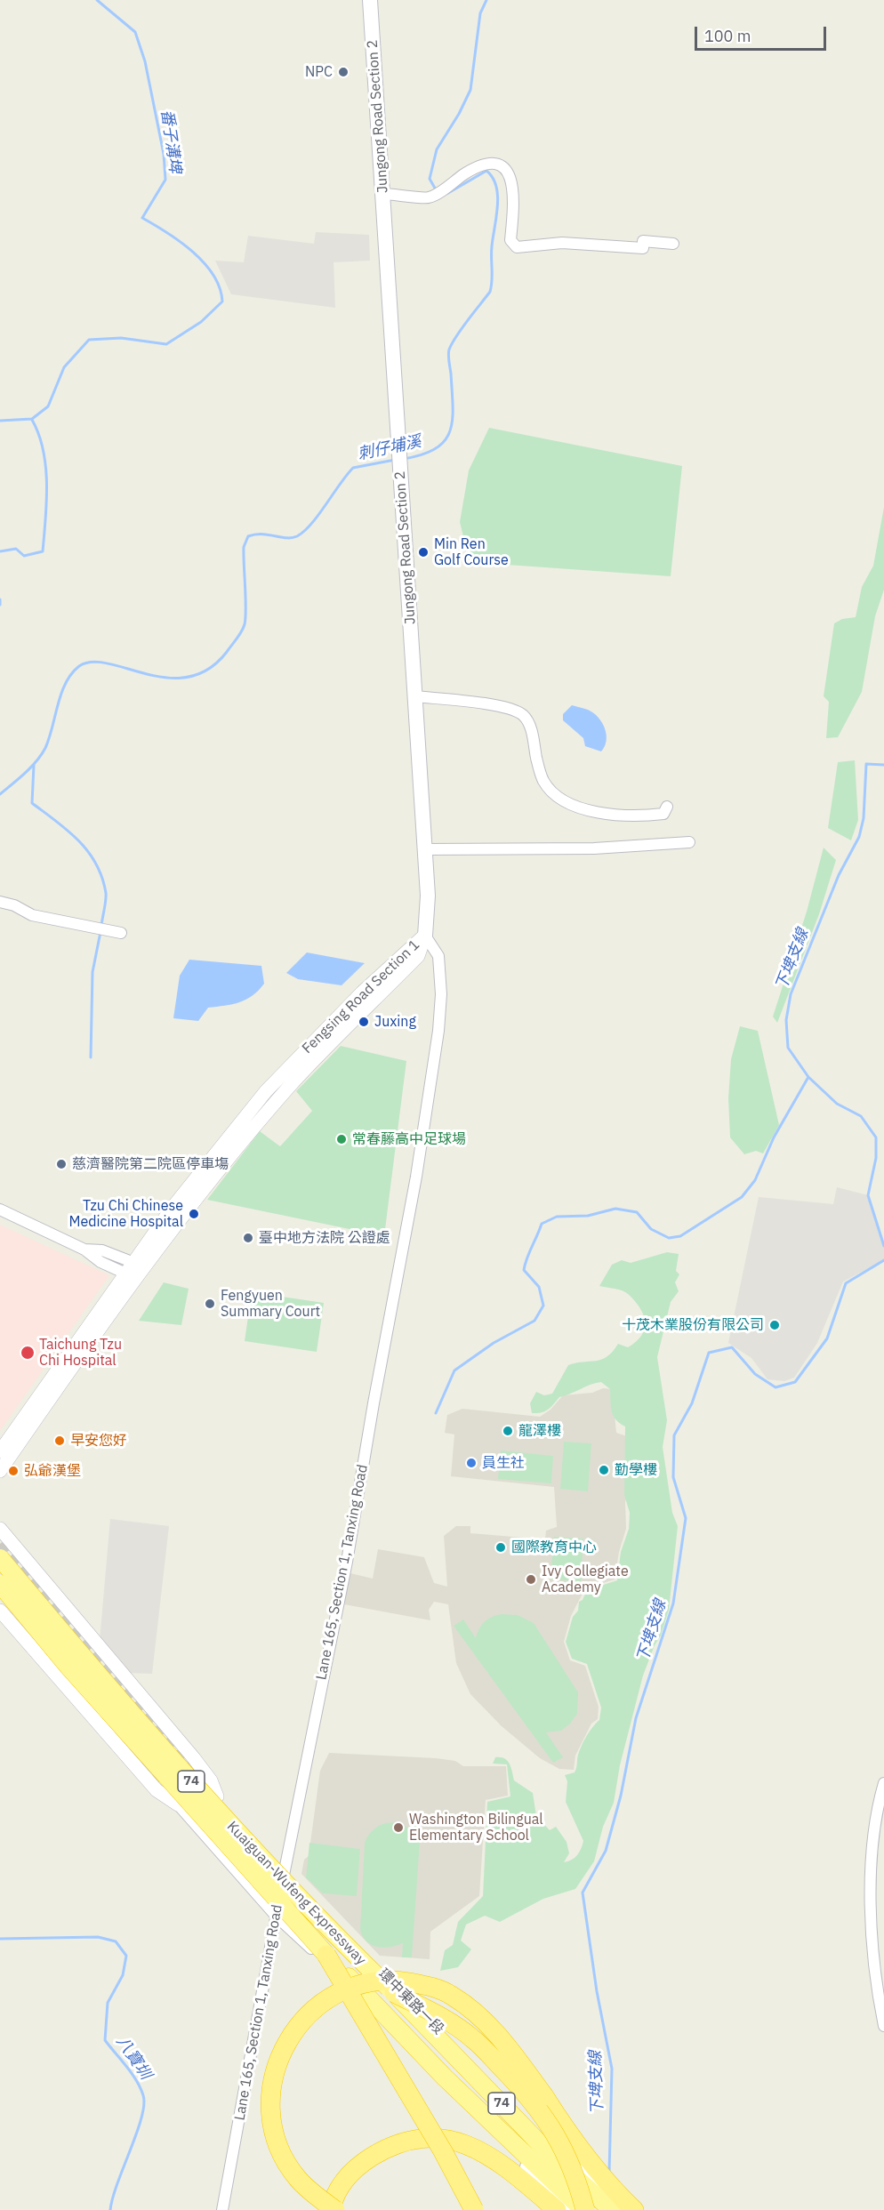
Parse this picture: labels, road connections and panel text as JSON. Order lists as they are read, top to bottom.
{
  "streets": {
    "highway": ["74", "Kuaiguan-Wufeng Expressway"],
    "main road": ["Jungong Road Section 2"],
    "street": ["Fengsing Road Section 1", "Lane 165, Section 1, Tanxing Road", "環中東路一段"]
  },
  "crossings": [
    ["Jungong Road Section 2", "Fengsing Road Section 1"],
    ["Jungong Road Section 2", "Lane 165, Section 1, Tanxing Road"],
    ["Fengsing Road Section 1", "Lane 165, Section 1, Tanxing Road"],
    ["Lane 165, Section 1, Tanxing Road", "環中東路一段"]
  ],
  "water": [
    "番子溝埤",
    "刺仔埔溪",
    "下埤支線",
    "八寶圳"
  ],
  "places": [
    "NPC",
    "Min Ren Golf Course",
    "Juxing",
    "常春藤高中足球場",
    "慈濟醫院第二院區停車塲",
    "Tzu Chi Chinese Medicine Hospital",
    "臺中地方法院 公證處",
    "Fengyuen Summary Court",
    "十茂木業股份有限公司",
    "Taichung Tzu Chi Hospital",
    "龍澤樓",
    "早安您好",
    "員生社",
    "勤學樓",
    "弘爺漢堡",
    "國際教育中心",
    "Ivy Collegiate Academy",
    "Washington Bilingual Elementary School"
  ],
  "scale_bar": "100 m"
}
